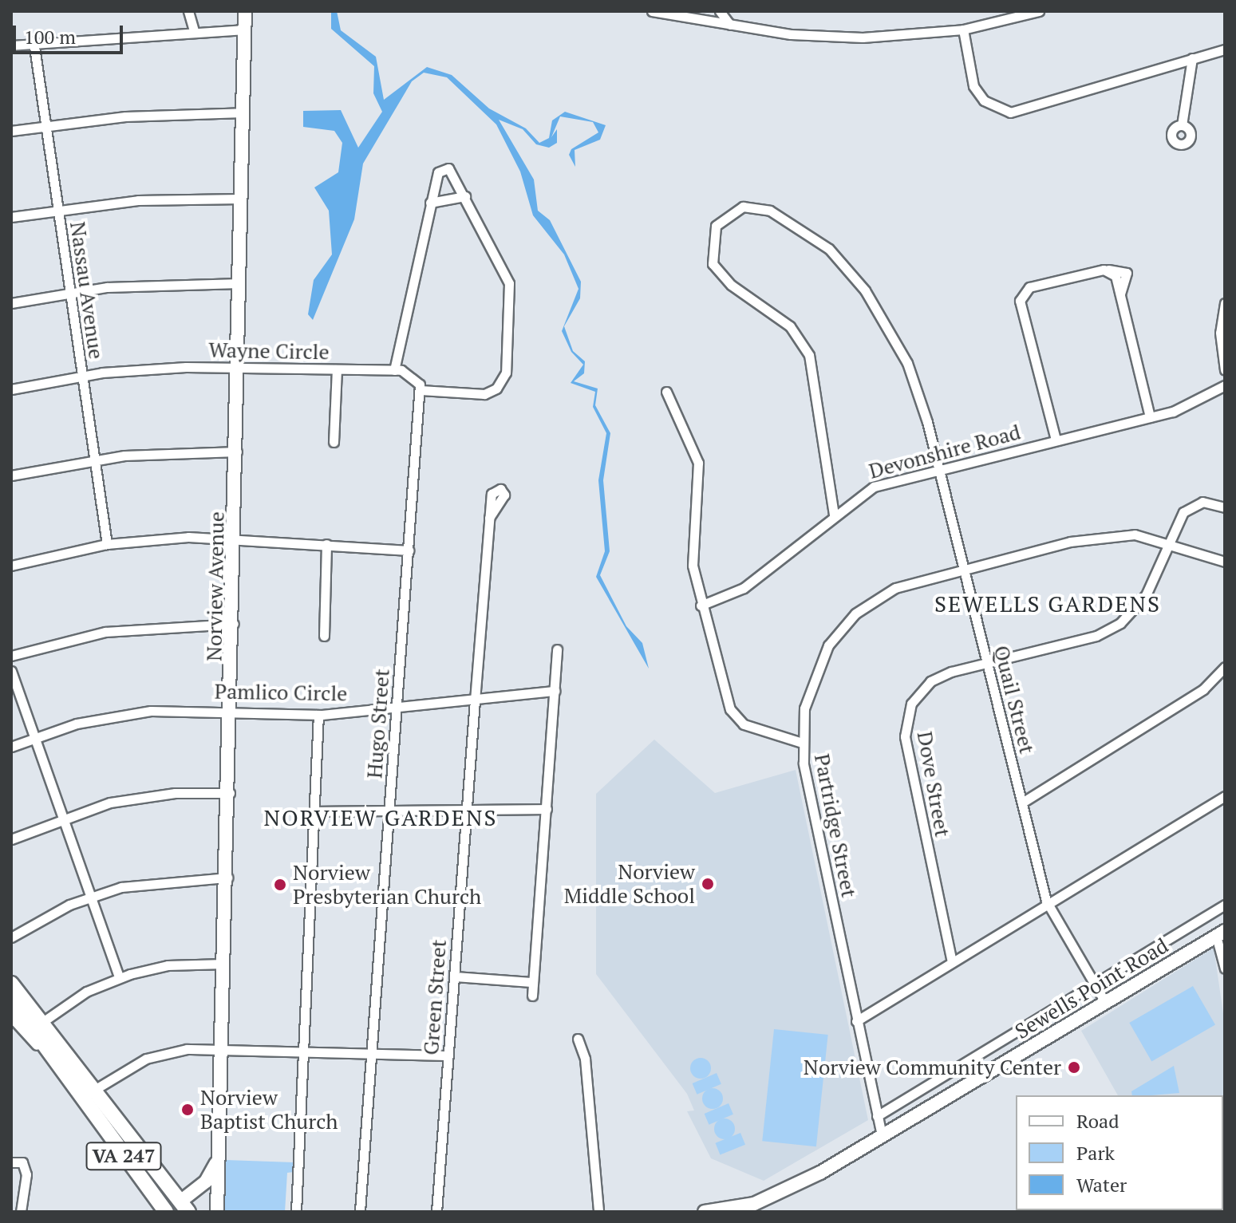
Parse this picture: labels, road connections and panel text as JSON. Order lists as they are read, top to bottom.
{
  "streets": {
    "main road": ["VA 247"],
    "street": [
      "Nassau Avenue",
      "Wayne Circle",
      "Devonshire Road",
      "Norview Avenue",
      "Pamlico Circle",
      "Quail Street",
      "Hugo Street",
      "Dove Street",
      "Partridge Street",
      "Sewells Point Road",
      "Green Street"
    ]
  },
  "crossings": [
    ["Nassau Avenue", "Wayne Circle"],
    ["Wayne Circle", "Norview Avenue"],
    ["Devonshire Road", "Quail Street"],
    ["Norview Avenue", "Pamlico Circle"],
    ["Pamlico Circle", "Hugo Street"],
    ["Pamlico Circle", "Green Street"],
    ["Quail Street", "Dove Street"],
    ["Quail Street", "Partridge Street"],
    ["Quail Street", "Sewells Point Road"],
    ["Dove Street", "Partridge Street"],
    ["Partridge Street", "Sewells Point Road"]
  ],
  "districts": ["SEWELLS GARDENS", "NORVIEW GARDENS"],
  "places": [
    "Norview Middle School",
    "Norview Presbyterian Church",
    "Norview Community Center",
    "Norview Baptist Church"
  ],
  "legend": ["Road", "Park", "Water"],
  "scale_bar": "100 m"
}
